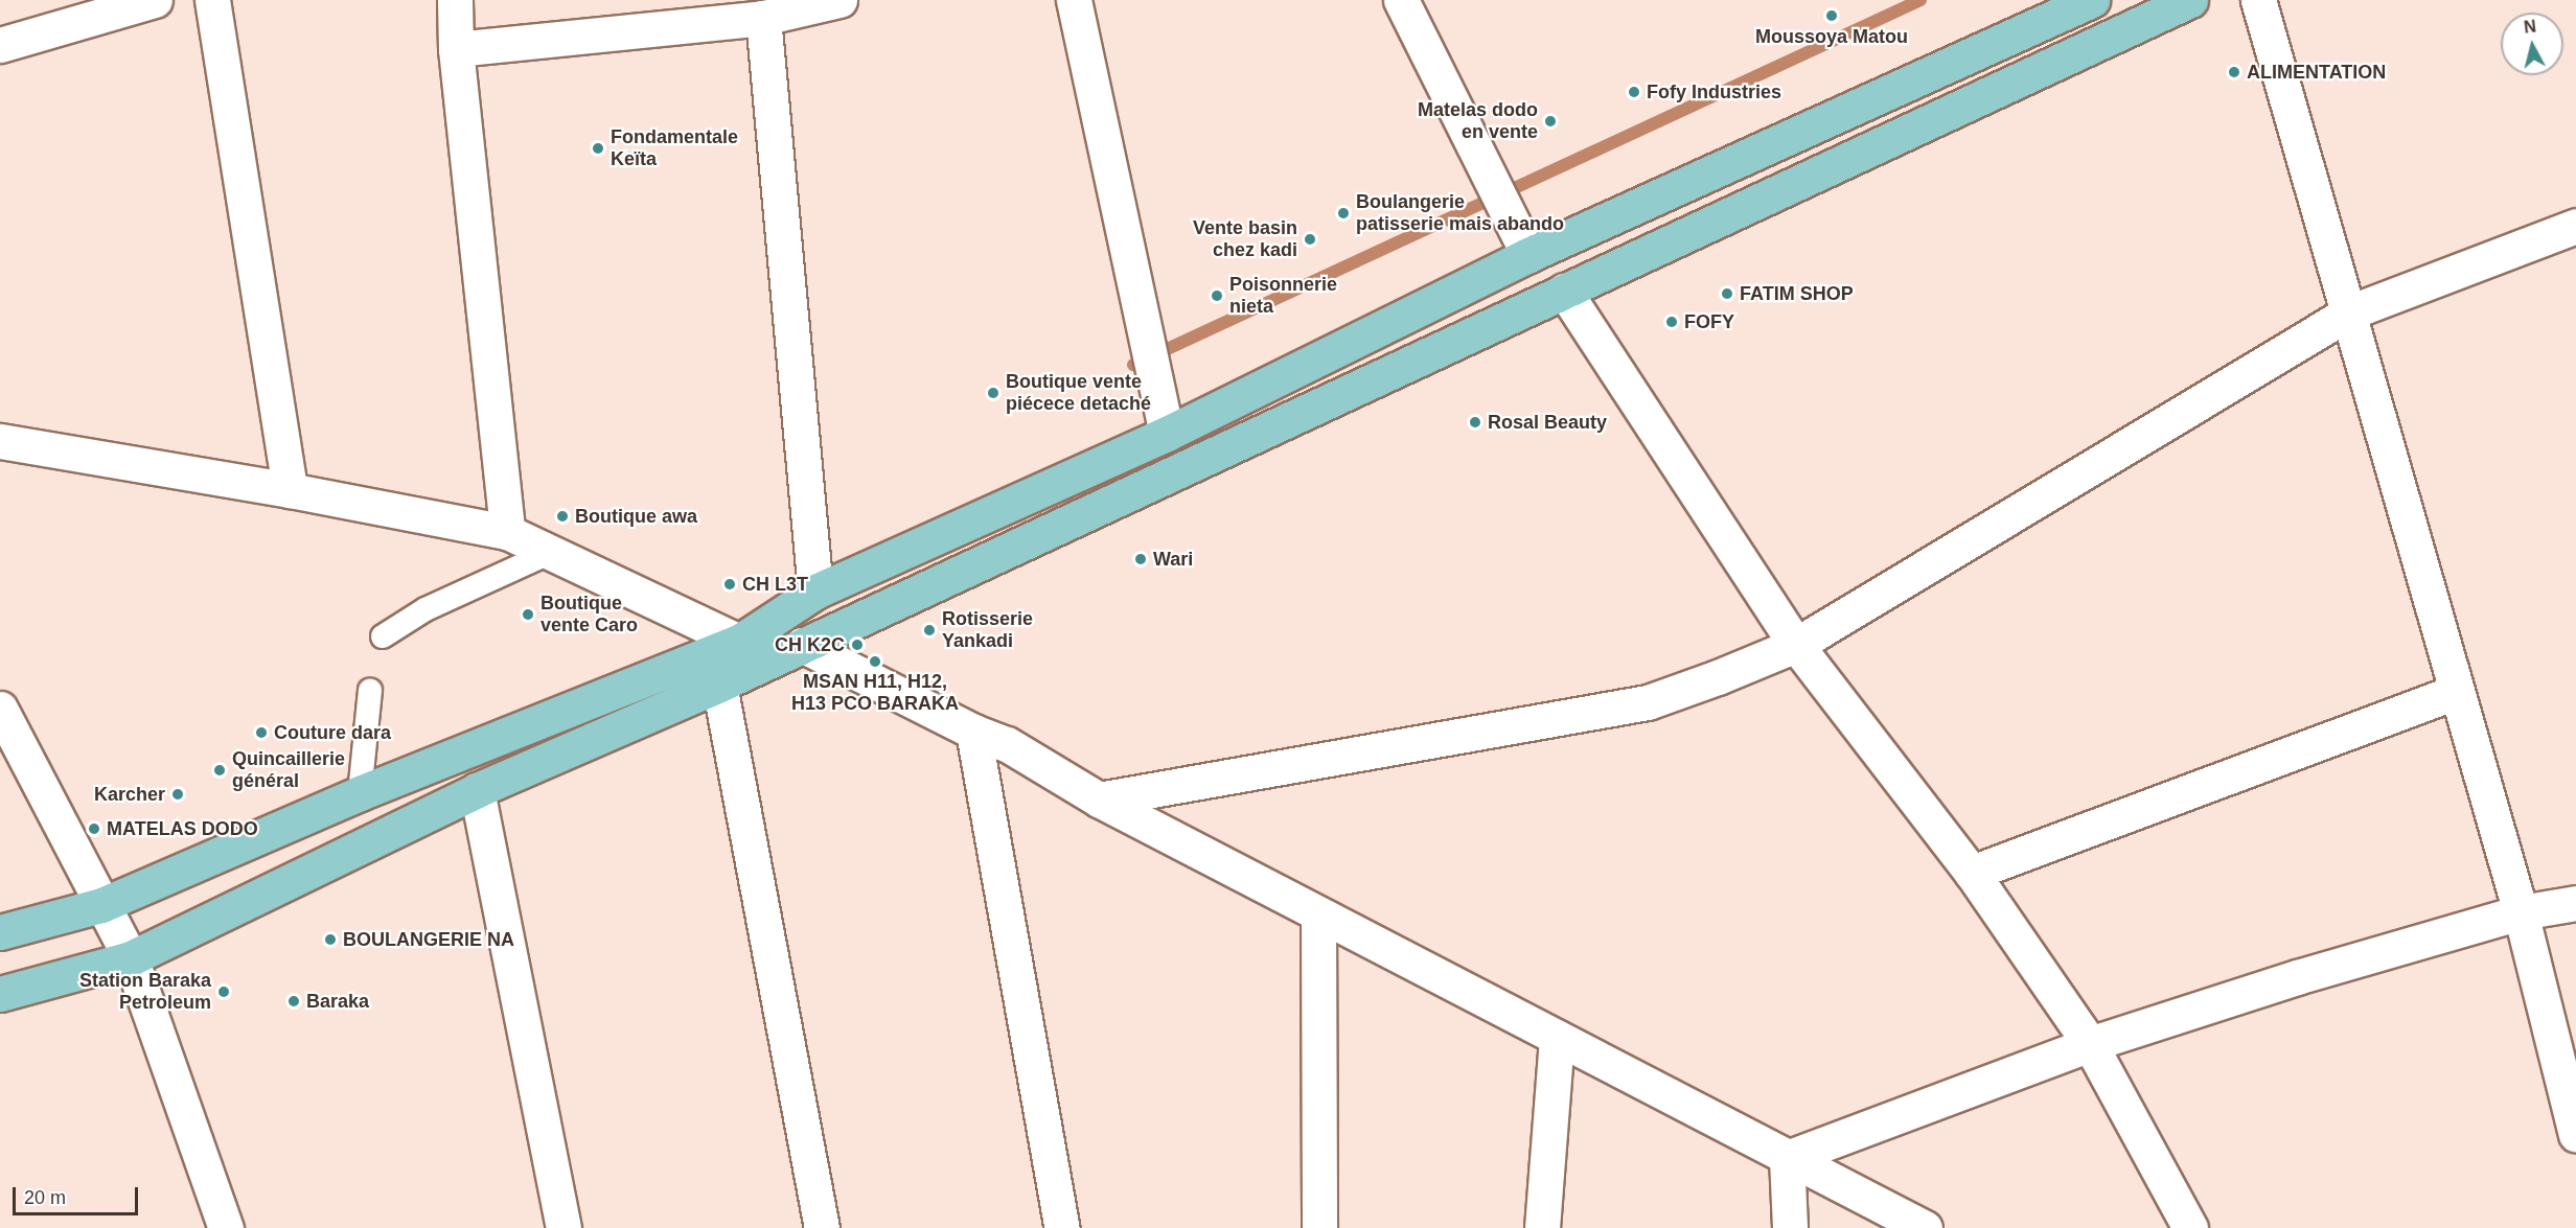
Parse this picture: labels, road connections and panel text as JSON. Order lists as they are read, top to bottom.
{
  "places": [
    "Moussoya Matou",
    "ALIMENTATION",
    "Fofy Industries",
    "Matelas dodo en vente",
    "Fondamentale Keïta",
    "Boulangerie patisserie mais abando",
    "Vente basin chez kadi",
    "FATIM SHOP",
    "Poisonnerie nieta",
    "FOFY",
    "Boutique vente piécece detaché",
    "Rosal Beauty",
    "Boutique awa",
    "Wari",
    "CH L3T",
    "Boutique vente Caro",
    "Rotisserie Yankadi",
    "CH K2C",
    "MSAN H11, H12, H13 PCO BARAKA",
    "Couture dara",
    "Quincaillerie général",
    "Karcher",
    "MATELAS DODO",
    "BOULANGERIE NA",
    "Station Baraka Petroleum",
    "Baraka"
  ],
  "scale_bar": "20 m",
  "north": "top"
}
